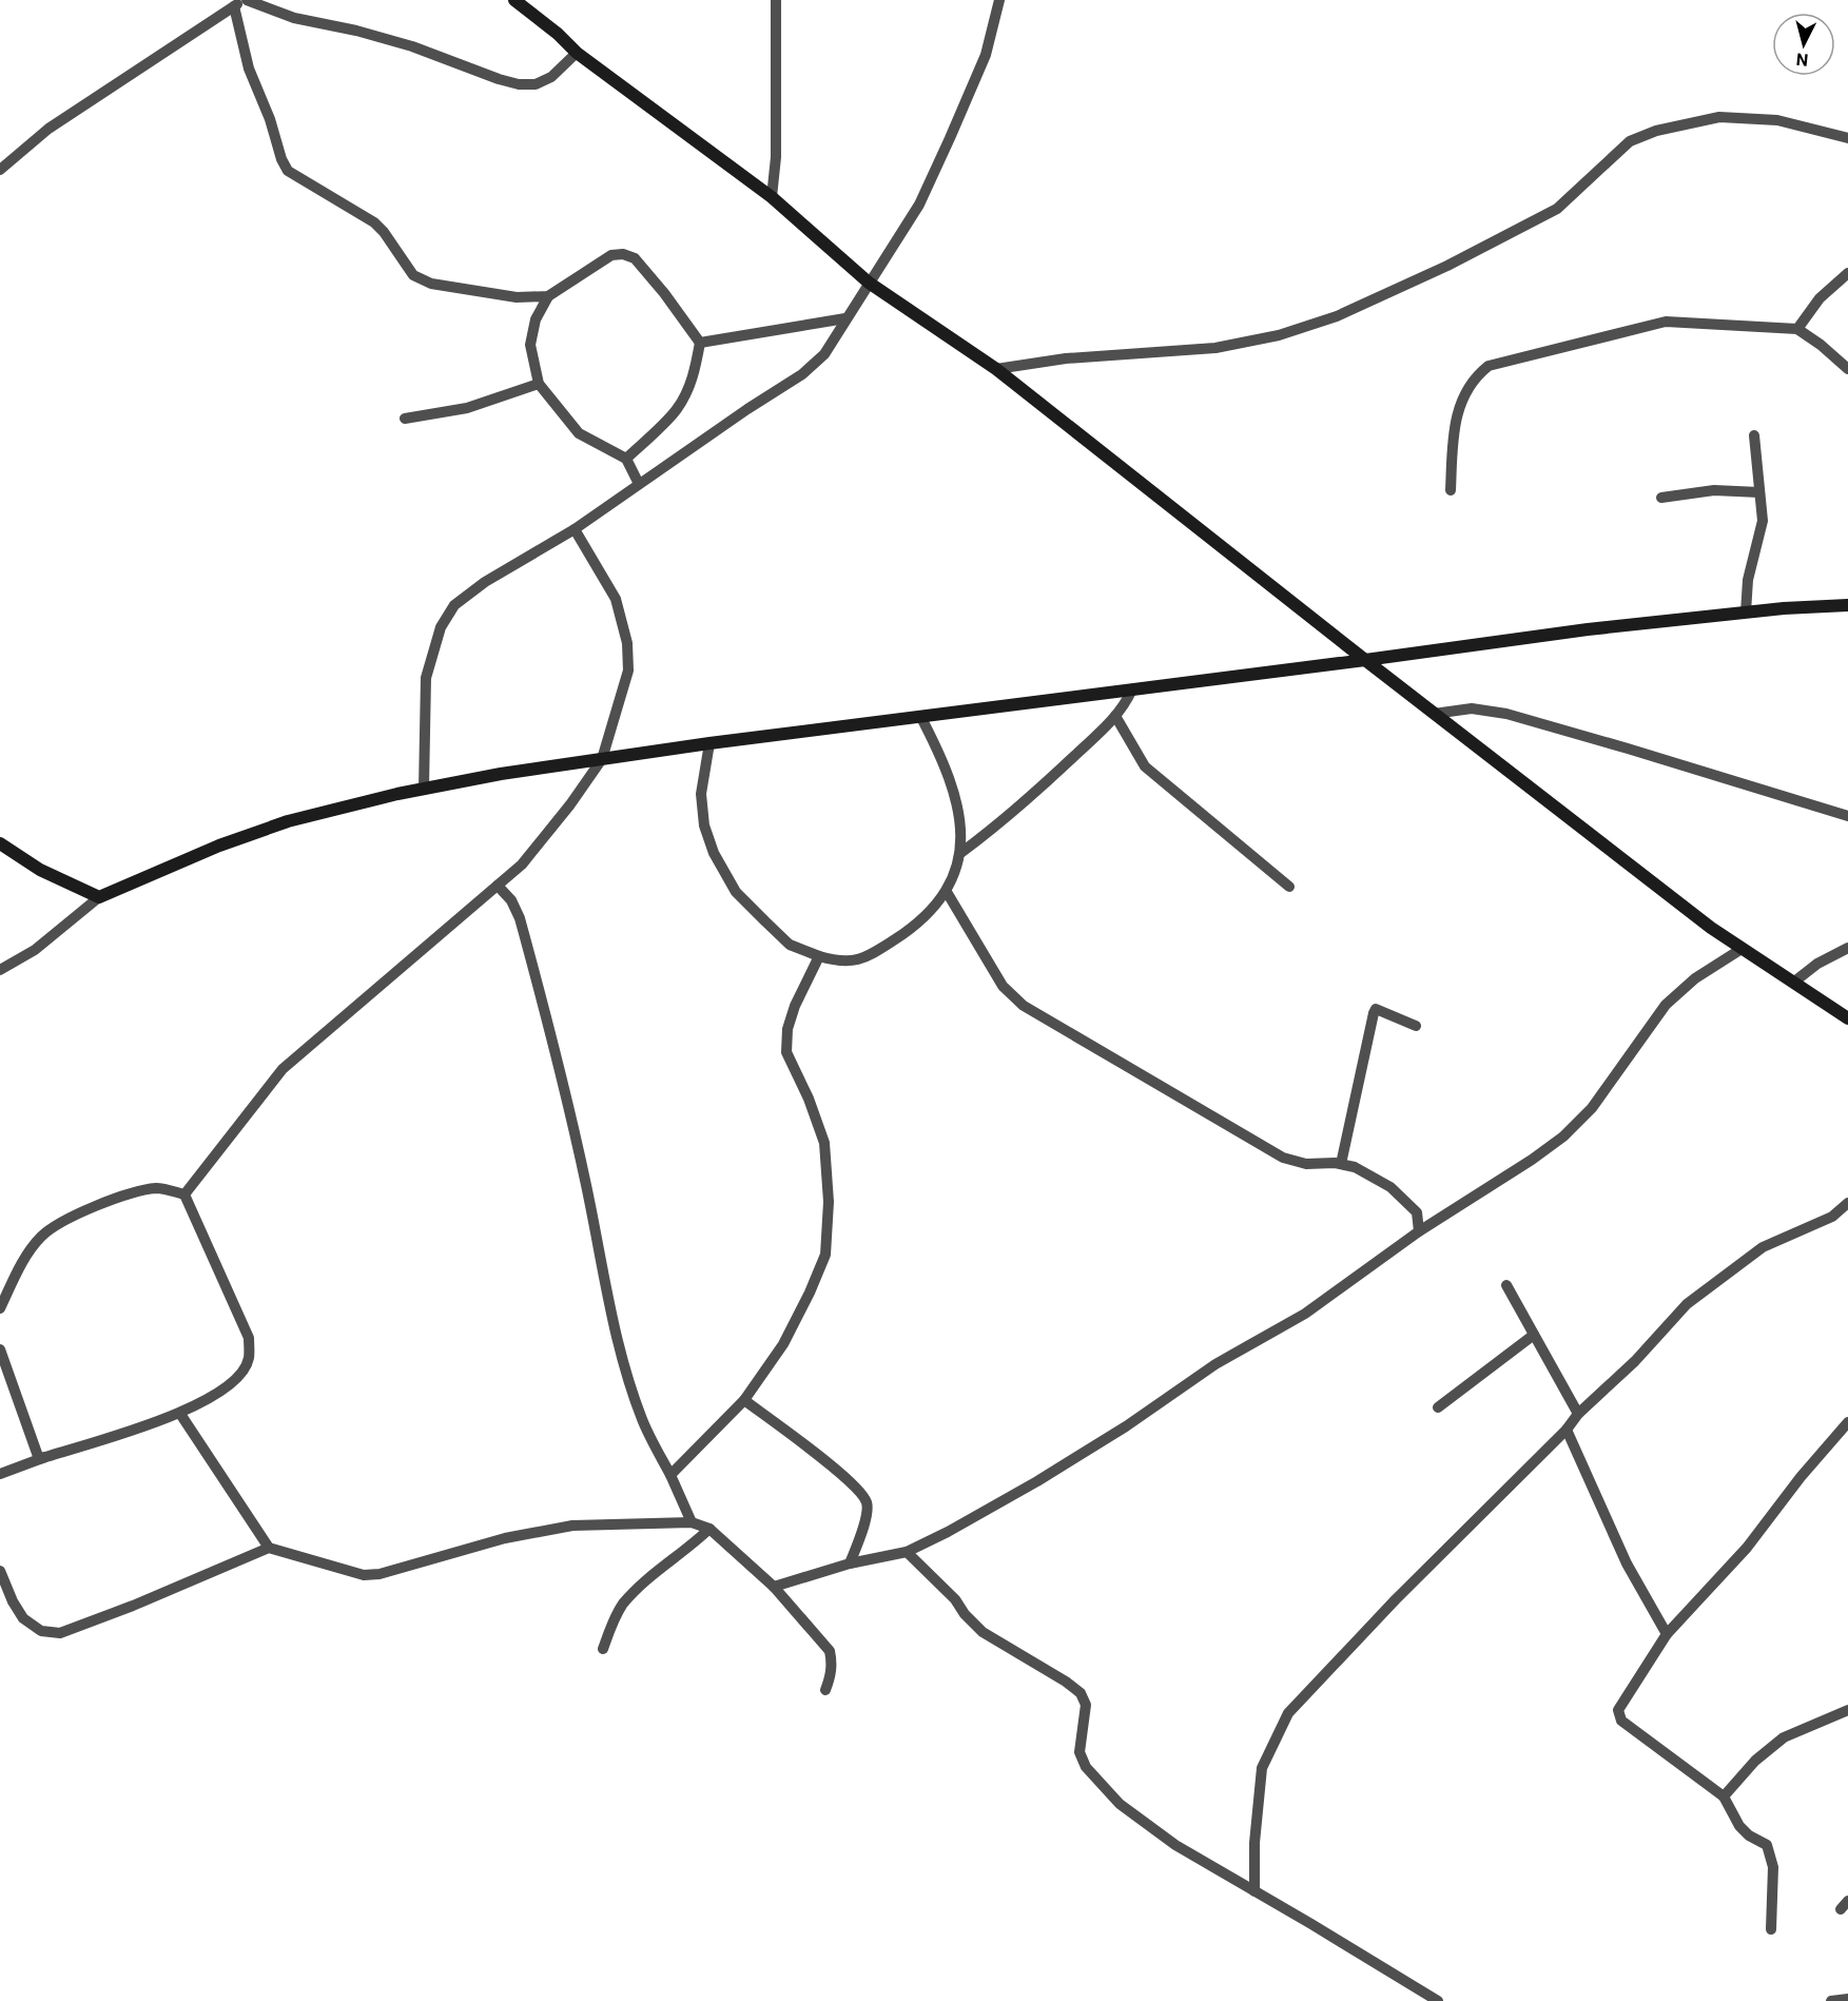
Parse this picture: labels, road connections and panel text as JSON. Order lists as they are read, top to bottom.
{
  "north": "bottom"
}
